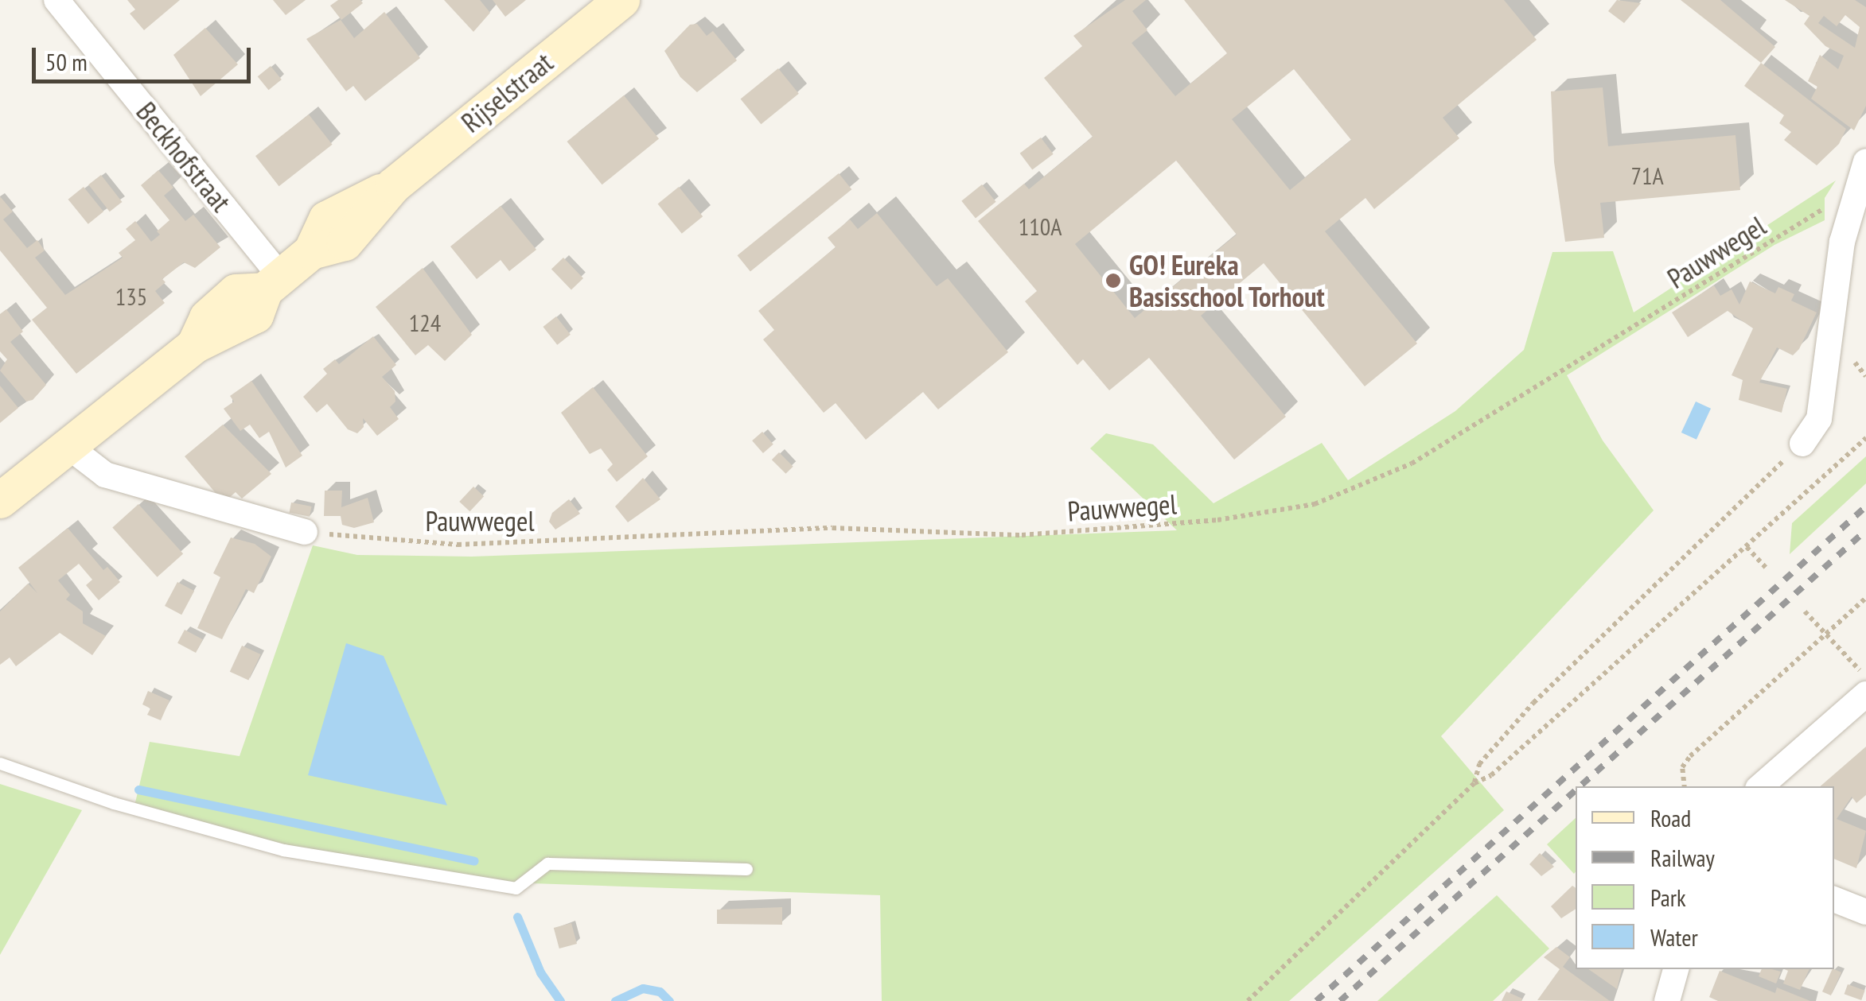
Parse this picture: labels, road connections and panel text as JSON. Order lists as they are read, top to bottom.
{
  "streets": {
    "street": ["Rijselstraat", "Beckhofstraat"],
    "path": ["Pauwwegel"]
  },
  "crossings": [
    ["Rijselstraat", "Beckhofstraat"]
  ],
  "places": ["GO! Eureka Basisschool Torhout"],
  "house_numbers": [
    "71A",
    "110A",
    "135",
    "124"
  ],
  "legend": [
    "Road",
    "Railway",
    "Park",
    "Water"
  ],
  "scale_bar": "50 m"
}
